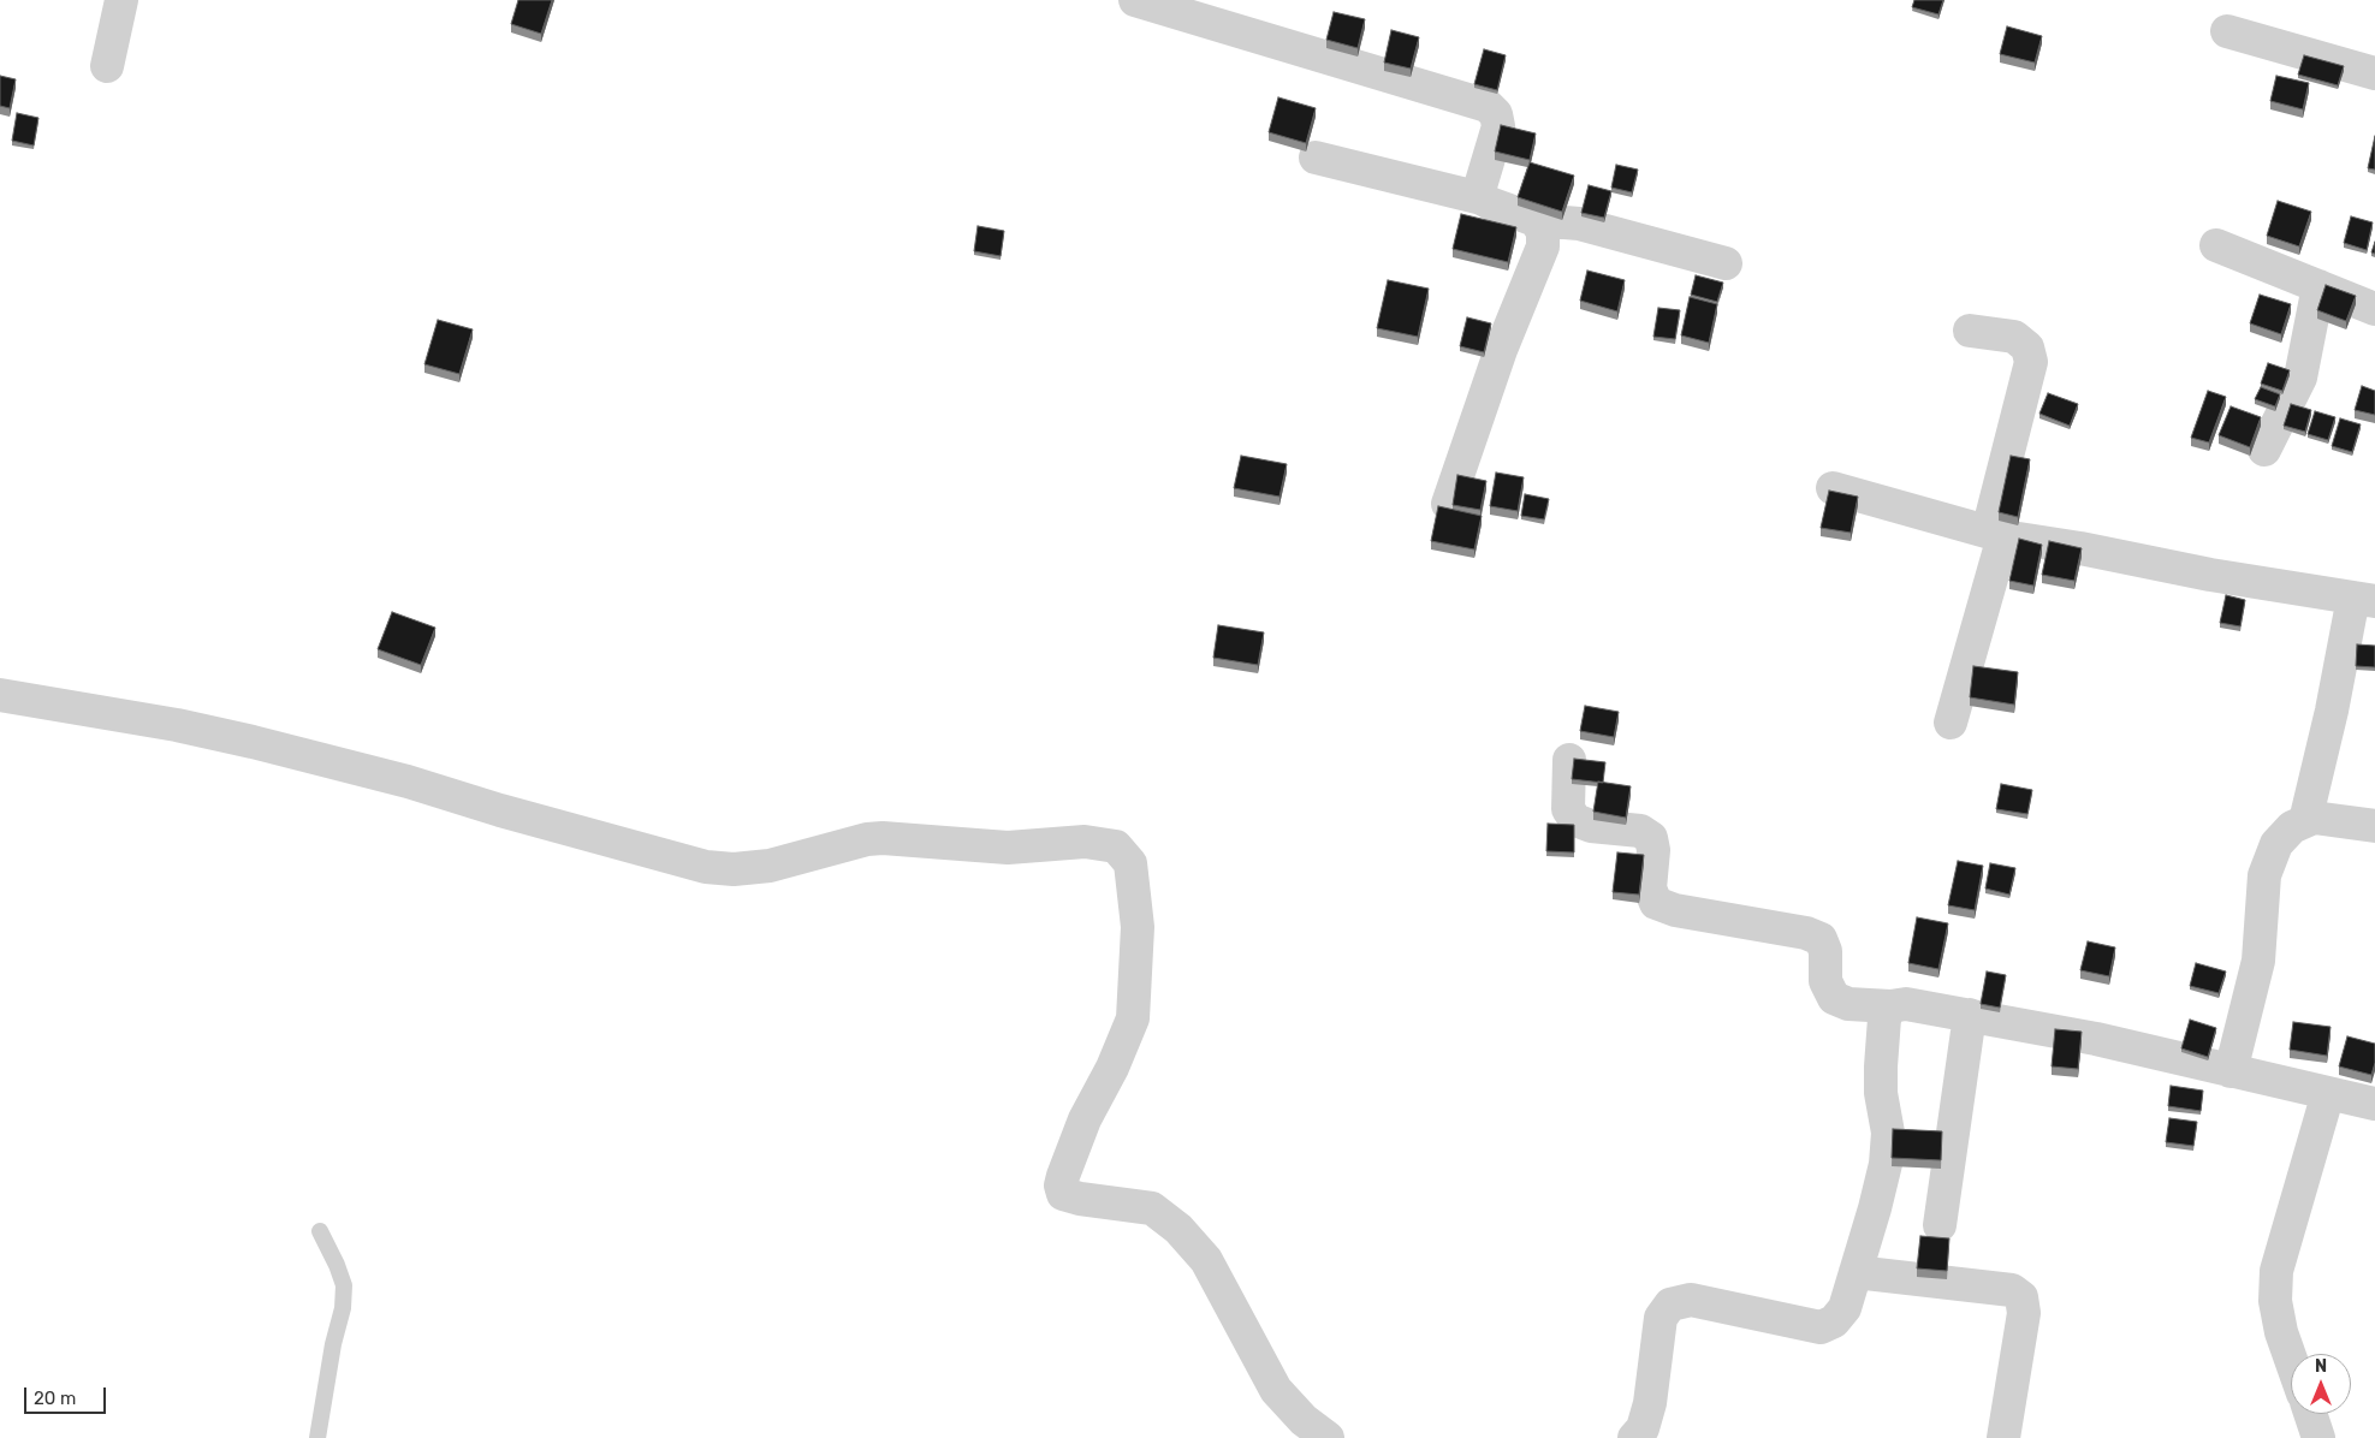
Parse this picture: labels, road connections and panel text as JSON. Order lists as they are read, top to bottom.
{
  "scale_bar": "20 m",
  "north": "top"
}
